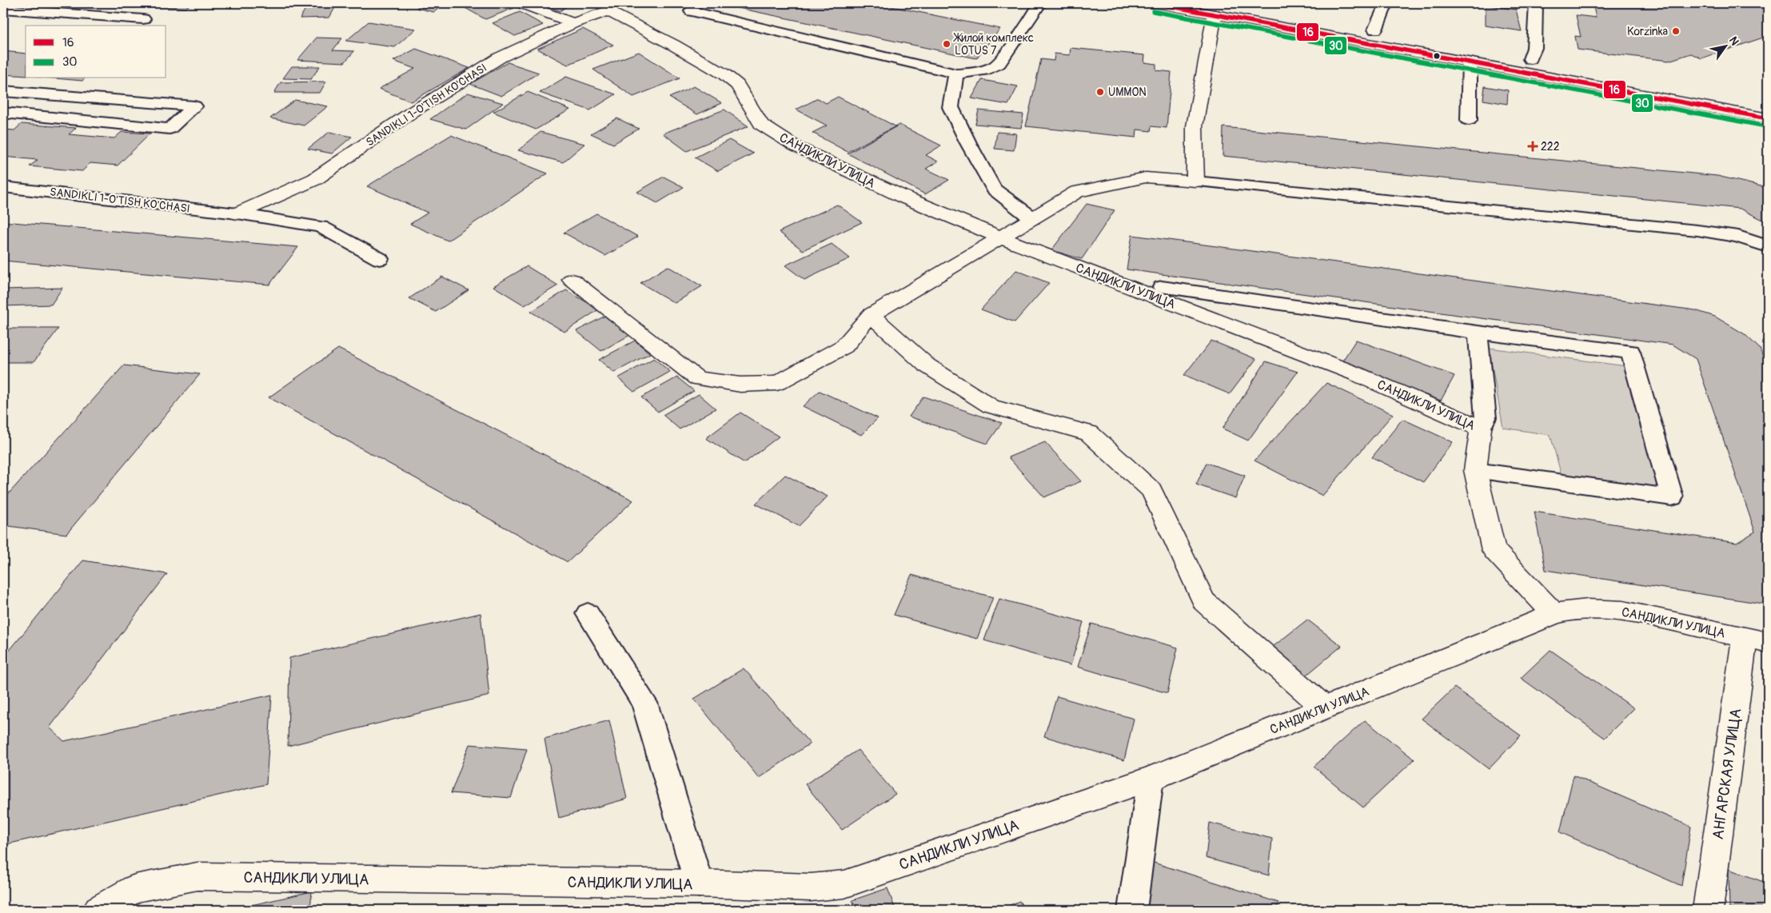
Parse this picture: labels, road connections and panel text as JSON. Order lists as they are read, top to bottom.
{
  "streets": {
    "street": ["SANDIKLI 1-O'TISH KO'CHASI", "САНДИКЛИ УЛИЦА", "АНГАРСКАЯ УЛИЦА"]
  },
  "crossings": [
    ["SANDIKLI 1-O'TISH KO'CHASI", "САНДИКЛИ УЛИЦА"],
    ["САНДИКЛИ УЛИЦА", "АНГАРСКАЯ УЛИЦА"]
  ],
  "places": {
    "other": ["Korzinka", "Жилой комплекс LOTUS 7", "UMMON"],
    "health": ["222"]
  },
  "lines": ["transit line 16", "transit line 30"],
  "legend": ["16", "30"],
  "north": "top right"
}
